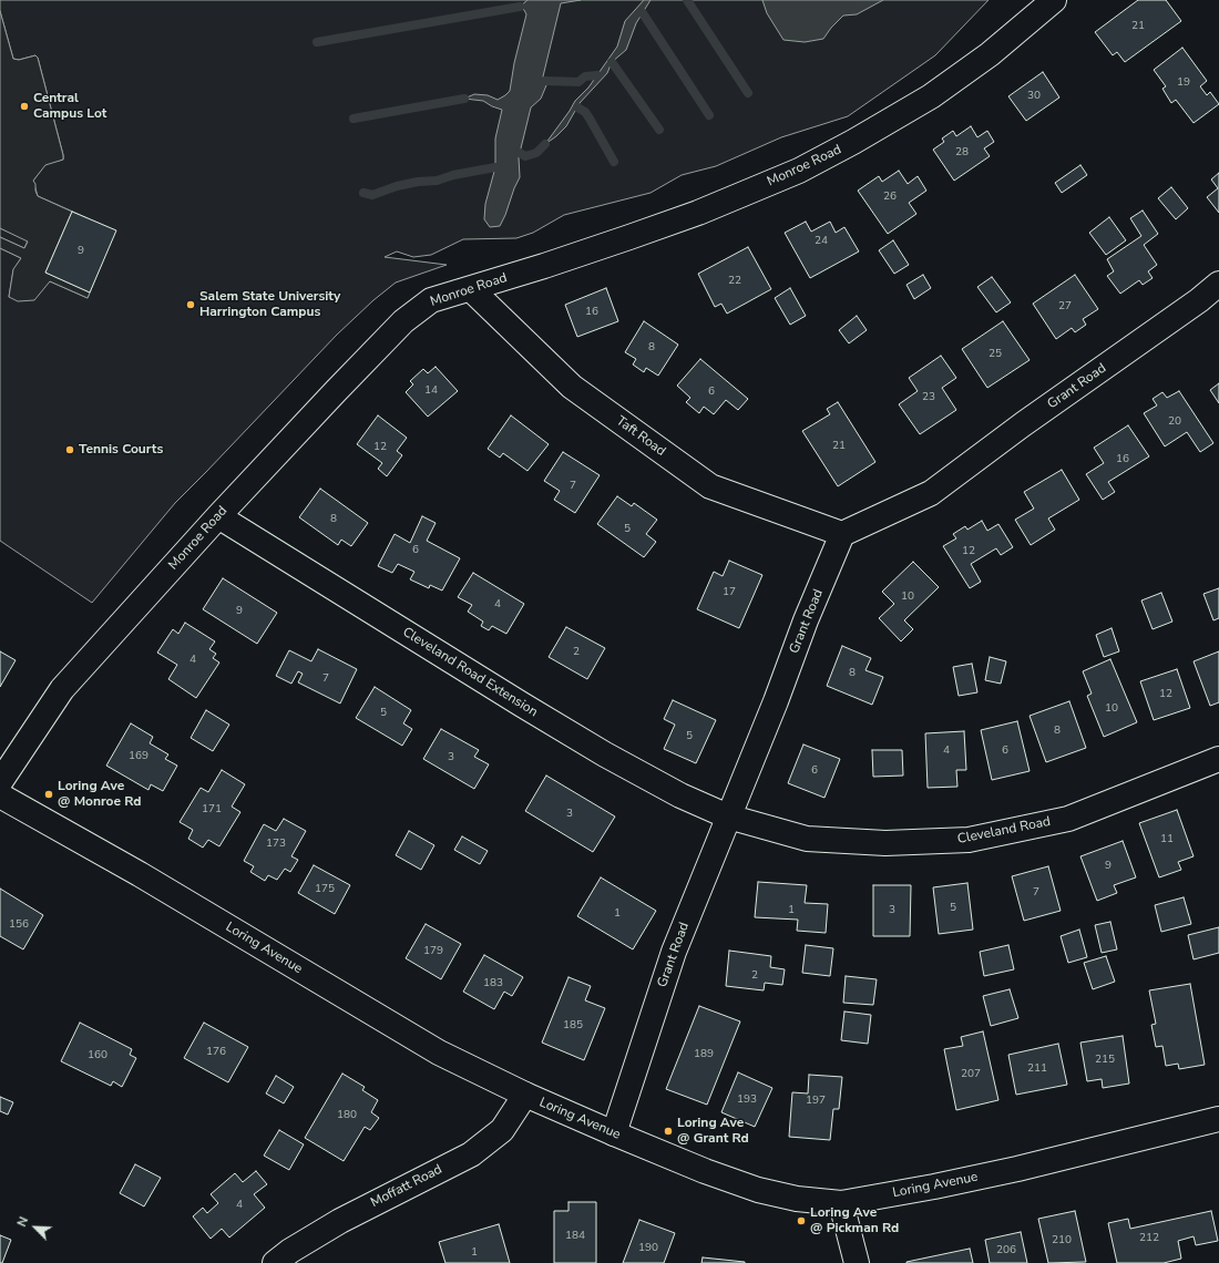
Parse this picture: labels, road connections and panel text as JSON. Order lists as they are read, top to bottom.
{
  "streets": {
    "main road": [
      "Monroe Road",
      "Grant Road",
      "Taft Road",
      "Cleveland Road Extension",
      "Cleveland Road",
      "Loring Avenue",
      "Moffatt Road"
    ]
  },
  "crossings": [
    ["Monroe Road", "Taft Road"],
    ["Monroe Road", "Cleveland Road Extension"],
    ["Grant Road", "Taft Road"],
    ["Grant Road", "Cleveland Road Extension"],
    ["Grant Road", "Cleveland Road"],
    ["Grant Road", "Loring Avenue"],
    ["Cleveland Road Extension", "Cleveland Road"],
    ["Loring Avenue", "Moffatt Road"]
  ],
  "places": [
    "Central Campus Lot",
    "Salem State University Harrington Campus",
    "Tennis Courts",
    "Loring Ave @ Monroe Rd",
    "Loring Ave @ Grant Rd",
    "Loring Ave @ Pickman Rd"
  ],
  "house_numbers": [
    "21",
    "19",
    "30",
    "28",
    "26",
    "24",
    "9",
    "22",
    "27",
    "16",
    "8",
    "25",
    "14",
    "6",
    "23",
    "20",
    "21",
    "12",
    "16",
    "7",
    "8",
    "5",
    "6",
    "12",
    "17",
    "10",
    "4",
    "9",
    "2",
    "4",
    "8",
    "7",
    "12",
    "10",
    "5",
    "8",
    "5",
    "4",
    "6",
    "169",
    "3",
    "6",
    "171",
    "3",
    "11",
    "173",
    "9",
    "175",
    "7",
    "5",
    "1",
    "3",
    "1",
    "156",
    "179",
    "2",
    "183",
    "185",
    "176",
    "189",
    "160",
    "215",
    "211",
    "207",
    "193",
    "197",
    "180",
    "4",
    "184",
    "212",
    "210",
    "190",
    "206",
    "1"
  ],
  "north": "top left"
}
